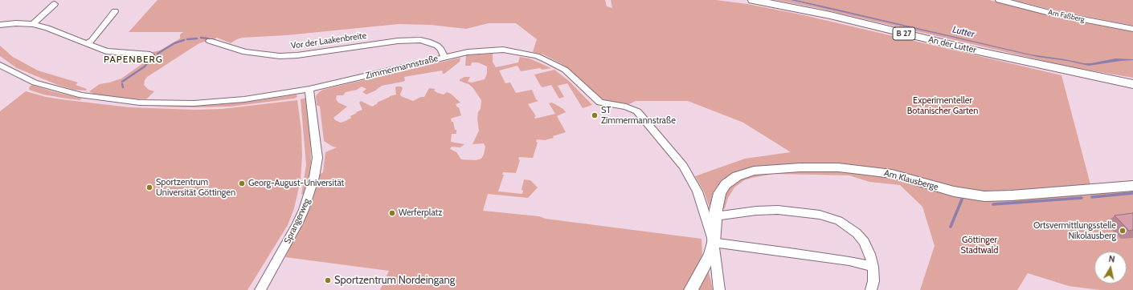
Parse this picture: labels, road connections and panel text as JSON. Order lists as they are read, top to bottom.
{
  "streets": {
    "main road": ["B 27", "An der Lutter"],
    "street": [
      "Am Faßberg",
      "Vor der Laakenbreite",
      "Zimmermannstraße",
      "Am Klausberge",
      "Sprangerweg"
    ]
  },
  "crossings": [
    ["Vor der Laakenbreite", "Zimmermannstraße"],
    ["Zimmermannstraße", "Am Klausberge"],
    ["Zimmermannstraße", "Sprangerweg"]
  ],
  "districts": ["PAPENBERG"],
  "water": ["Lutter"],
  "parks": ["Experimenteller Botanischer Garten", "Göttinger Stadtwald"],
  "places": [
    "ST Zimmermannstraße",
    "Georg-August-Universität",
    "Sportzentrum Universität Göttingen",
    "Werferplatz",
    "Ortsvermittlungsstelle Nikolausberg",
    "Sportzentrum Nordeingang"
  ],
  "north": "top"
}
